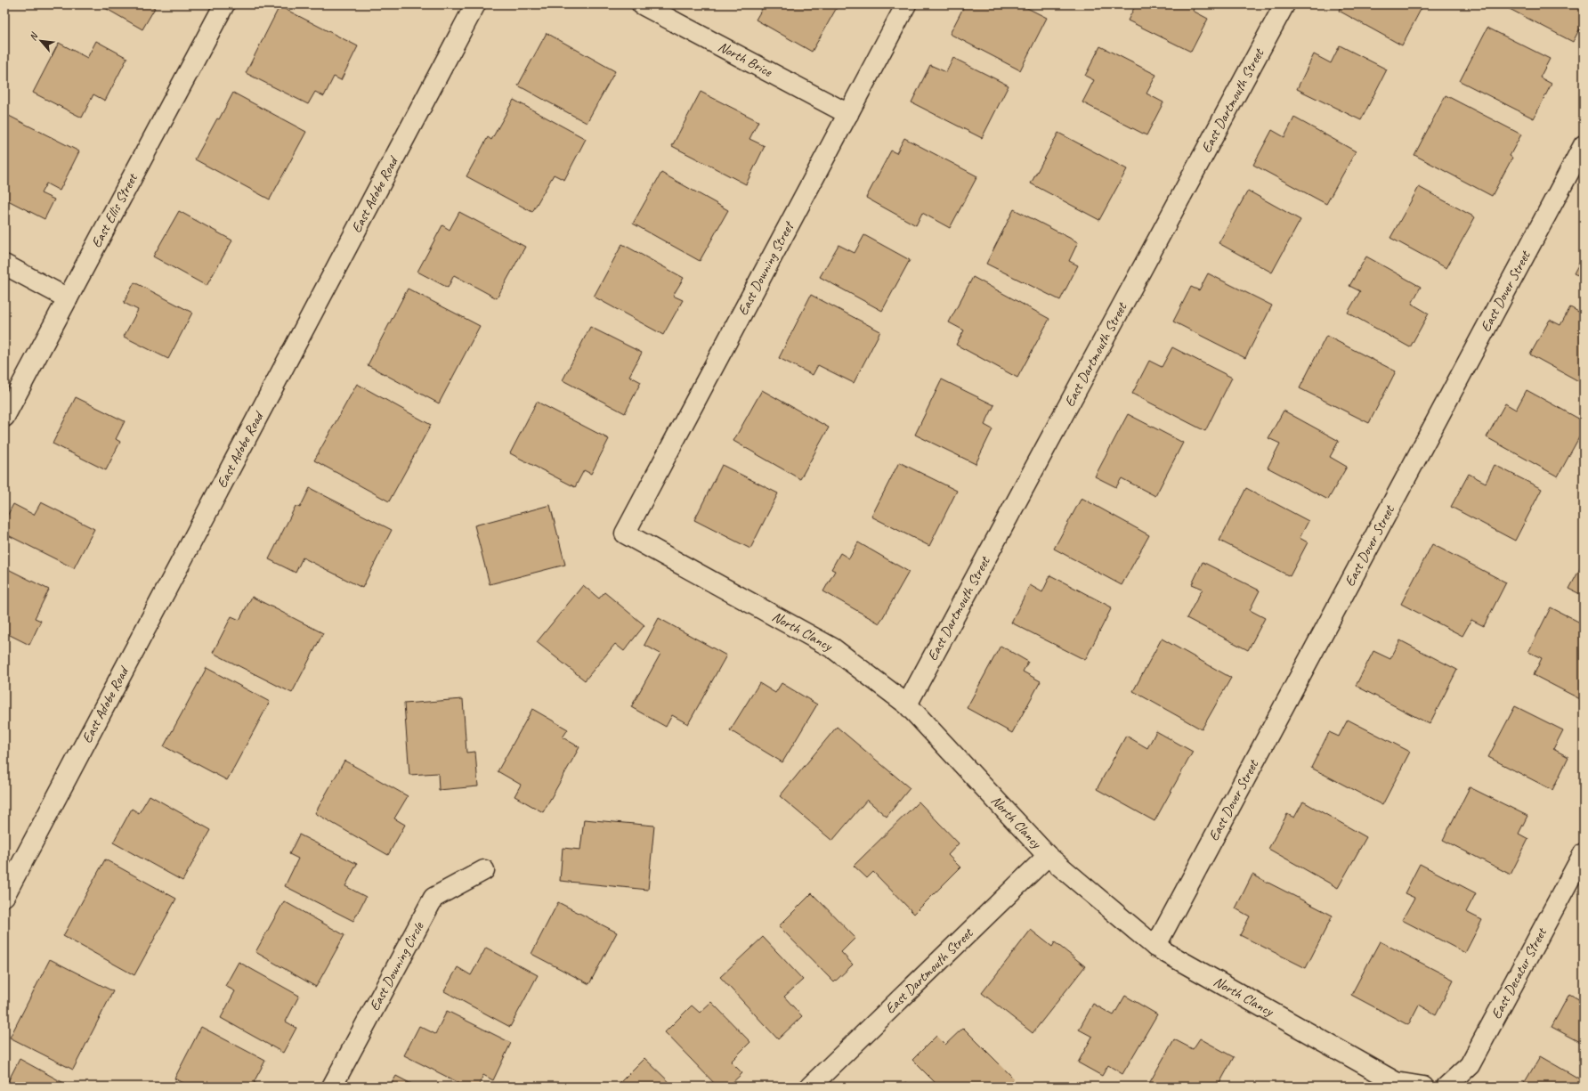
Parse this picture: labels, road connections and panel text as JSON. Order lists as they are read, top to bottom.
{
  "streets": {
    "street": [
      "North Brice",
      "East Dartmouth Street",
      "East Adobe Road",
      "East Ellis Street",
      "East Downing Street",
      "East Dover Street",
      "North Clancy",
      "East Downing Circle",
      "East Decatur Street"
    ]
  },
  "crossings": [
    ["North Brice", "East Downing Street"],
    ["East Dartmouth Street", "North Clancy"],
    ["East Downing Street", "North Clancy"],
    ["East Dover Street", "North Clancy"]
  ],
  "north": "top left"
}
